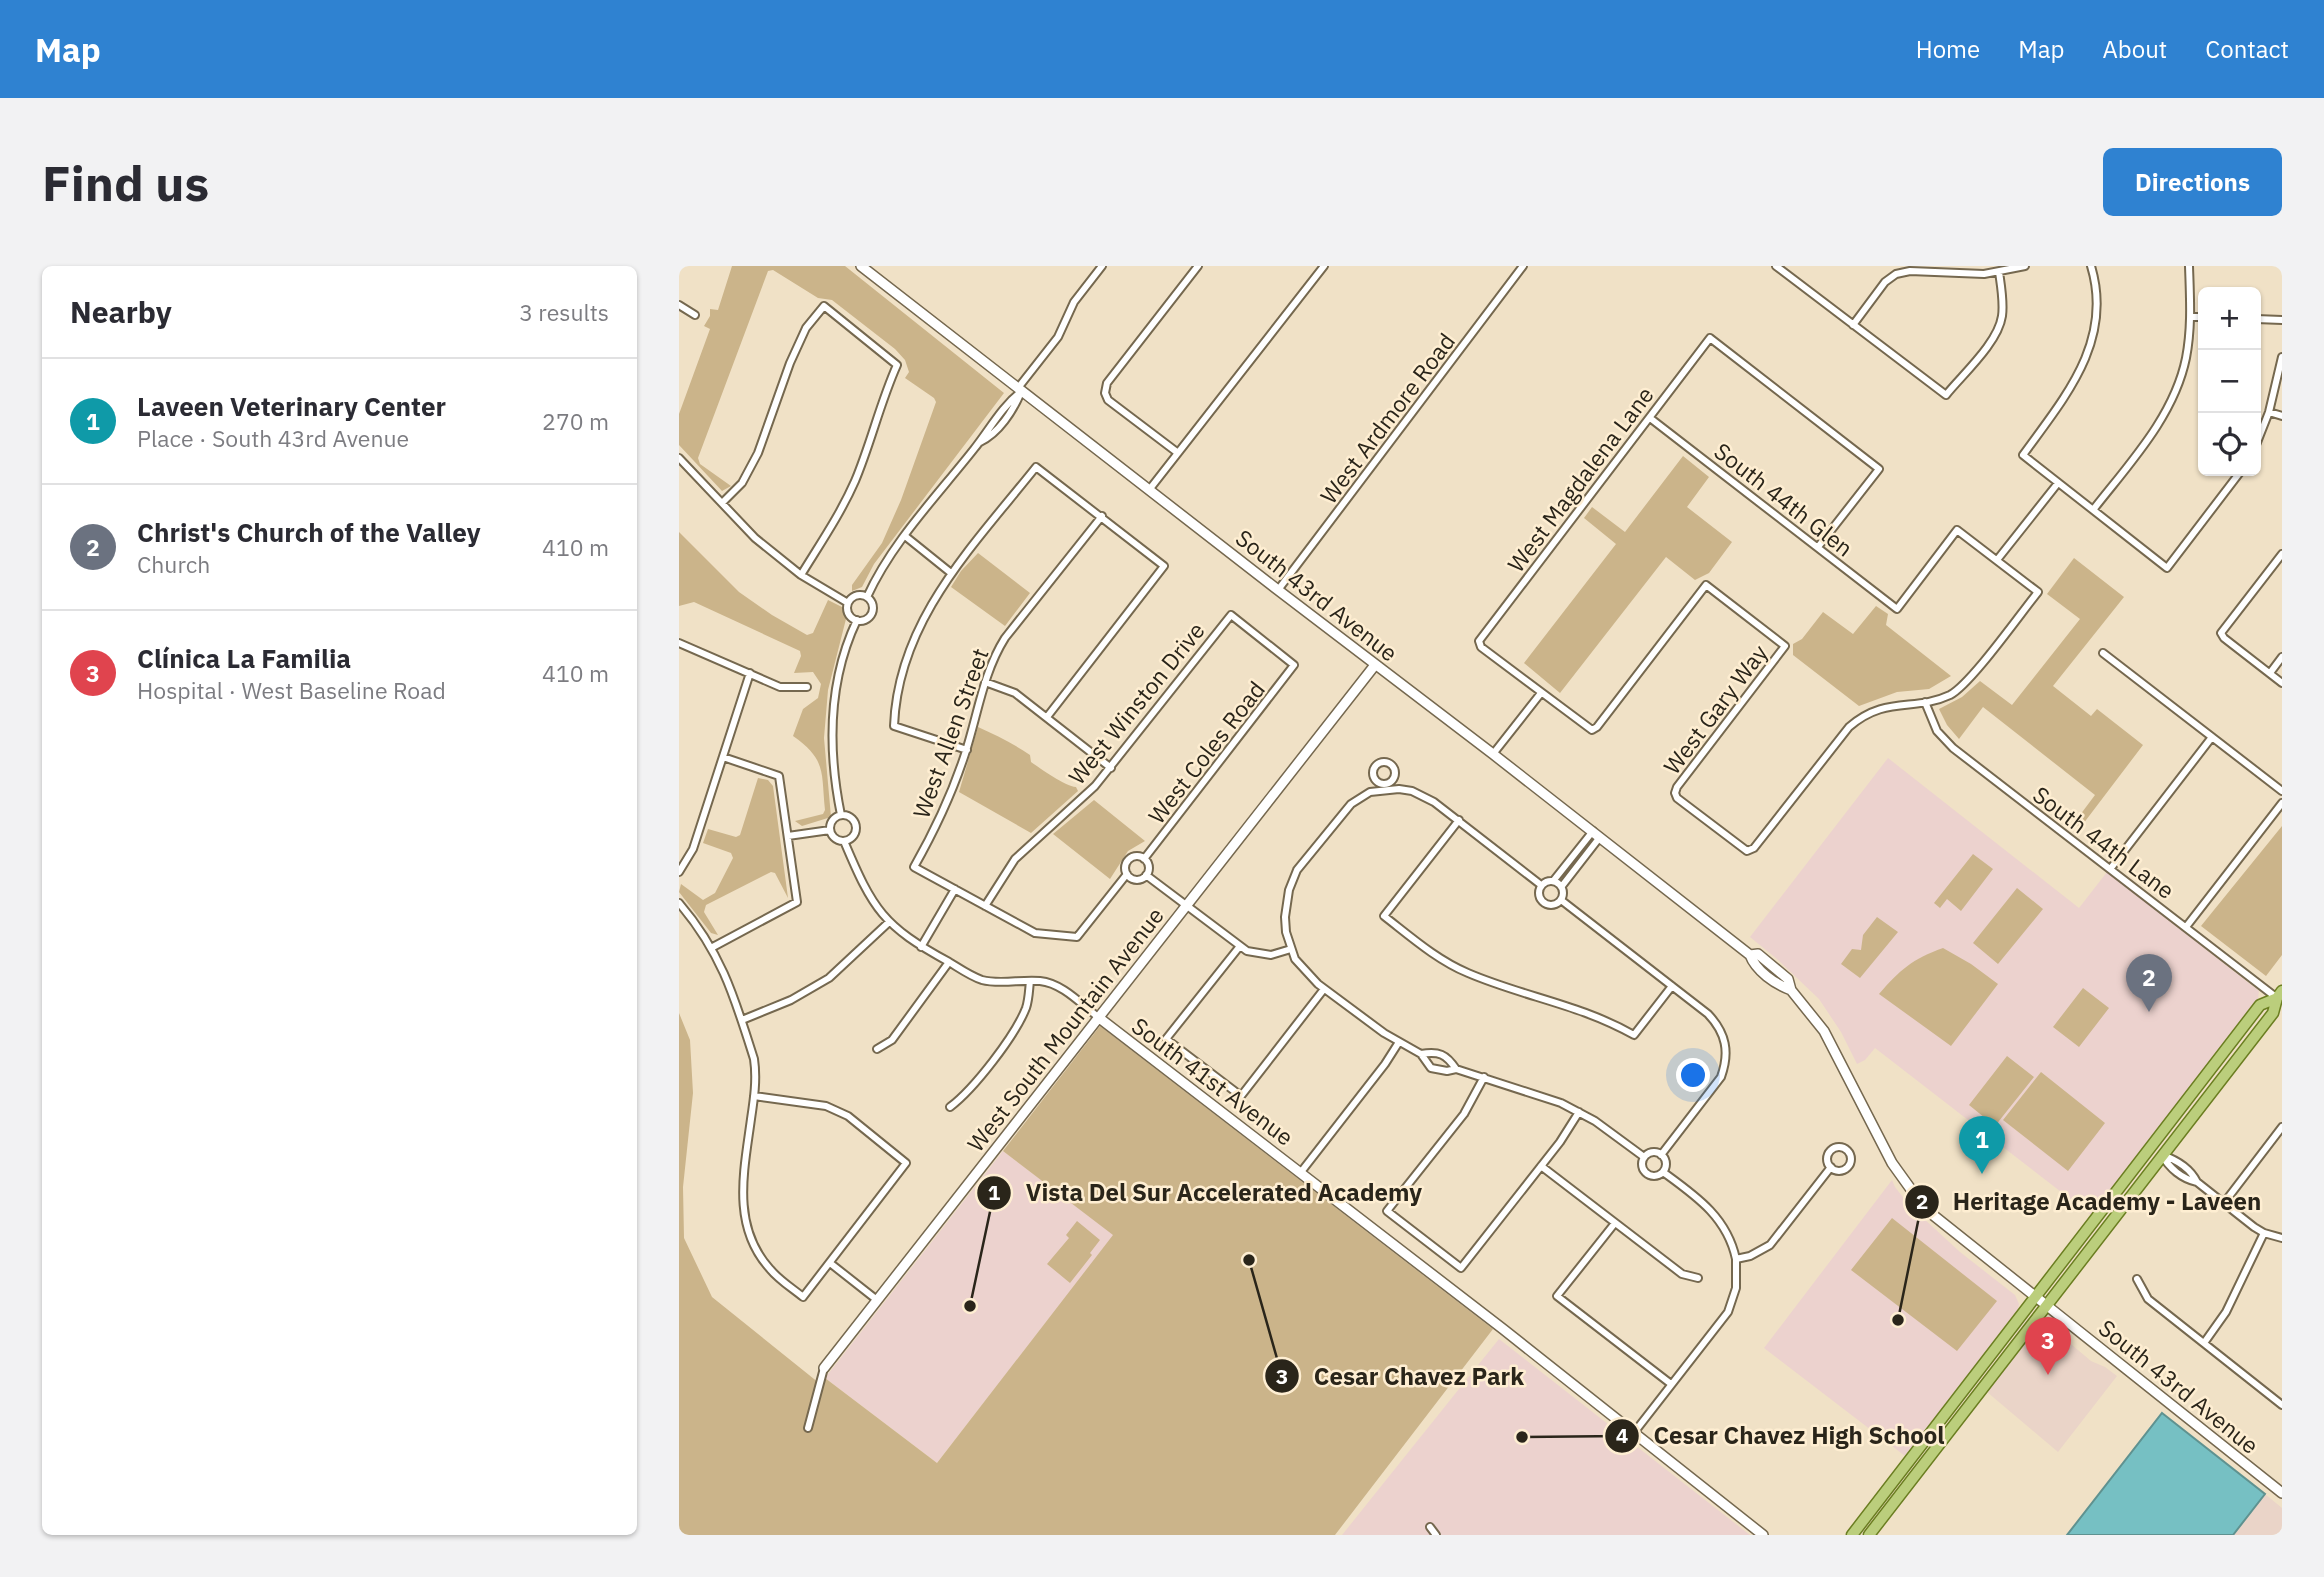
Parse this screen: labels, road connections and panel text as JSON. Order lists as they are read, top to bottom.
{
  "streets": {
    "street": [
      "West Ardmore Road",
      "West Magdalena Lane",
      "South 44th Glen",
      "South 43rd Avenue",
      "West Winston Drive",
      "West Gary Way",
      "West Allen Street",
      "West Coles Road",
      "South 44th Lane",
      "West South Mountain Avenue",
      "South 41st Avenue"
    ]
  },
  "crossings": [
    ["West Ardmore Road", "South 43rd Avenue"],
    ["West Magdalena Lane", "South 44th Glen"],
    ["West Magdalena Lane", "West Gary Way"],
    ["South 43rd Avenue", "West South Mountain Avenue"],
    ["West Winston Drive", "West Coles Road"],
    ["West Gary Way", "South 44th Lane"],
    ["West South Mountain Avenue", "South 41st Avenue"]
  ],
  "places": [
    "Cesar Chavez Park",
    "Vista Del Sur Accelerated Academy",
    "Heritage Academy - Laveen",
    "Cesar Chavez High School"
  ],
  "page": {
    "header": "Map",
    "nav": [
      "Home",
      "Map",
      "About",
      "Contact"
    ],
    "buttons": "Directions",
    "title": "Find us",
    "heading": ["Nearby", "3 results"],
    "map_buttons": ["+", "−"],
    "list": [
      {
        "mark": "1",
        "name": "Laveen Veterinary Center",
        "note": "Place · South 43rd Avenue",
        "value": "270 m"
      },
      {
        "mark": "2",
        "name": "Christ's Church of the Valley",
        "note": "Church",
        "value": "410 m"
      },
      {
        "mark": "3",
        "name": "Clínica La Familia",
        "note": "Hospital · West Baseline Road",
        "value": "410 m"
      }
    ],
    "pins": ["2", "1", "3"]
  }
}
